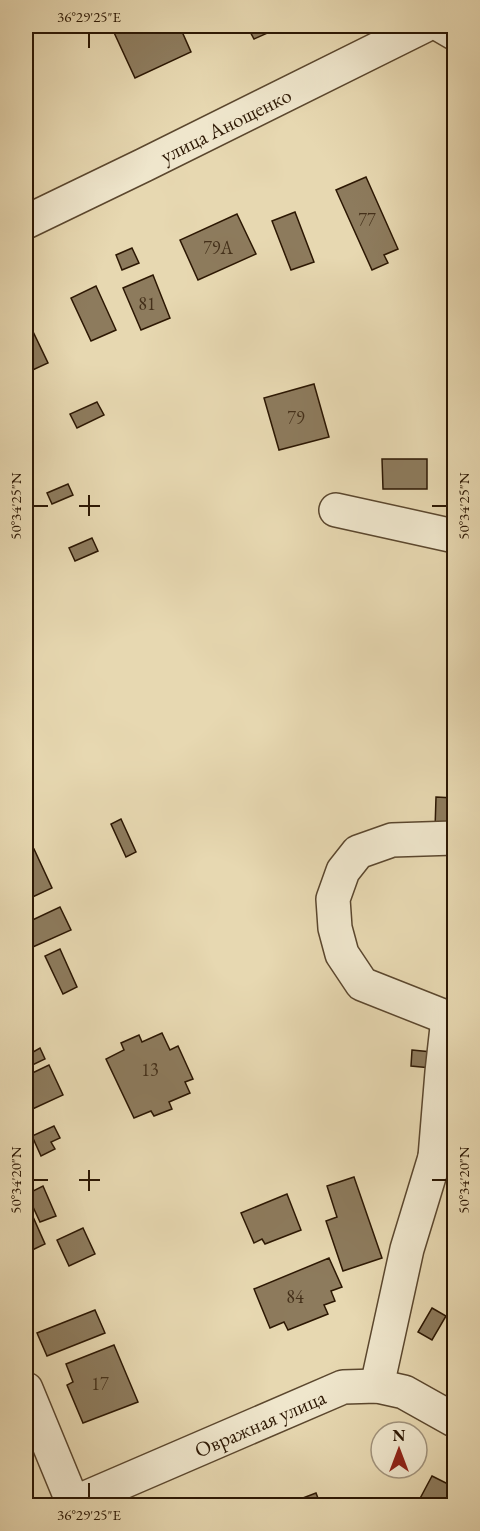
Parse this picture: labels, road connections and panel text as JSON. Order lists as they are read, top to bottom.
{
  "streets": {
    "street": ["улица Анощенко", "Овражная улица"]
  },
  "house_numbers": [
    "77",
    "79А",
    "81",
    "79",
    "13",
    "84",
    "17"
  ],
  "north": "top",
  "coordinates": ["36°29'25\"E", "50°34'25\"N", "50°34'20\"N"]
}
